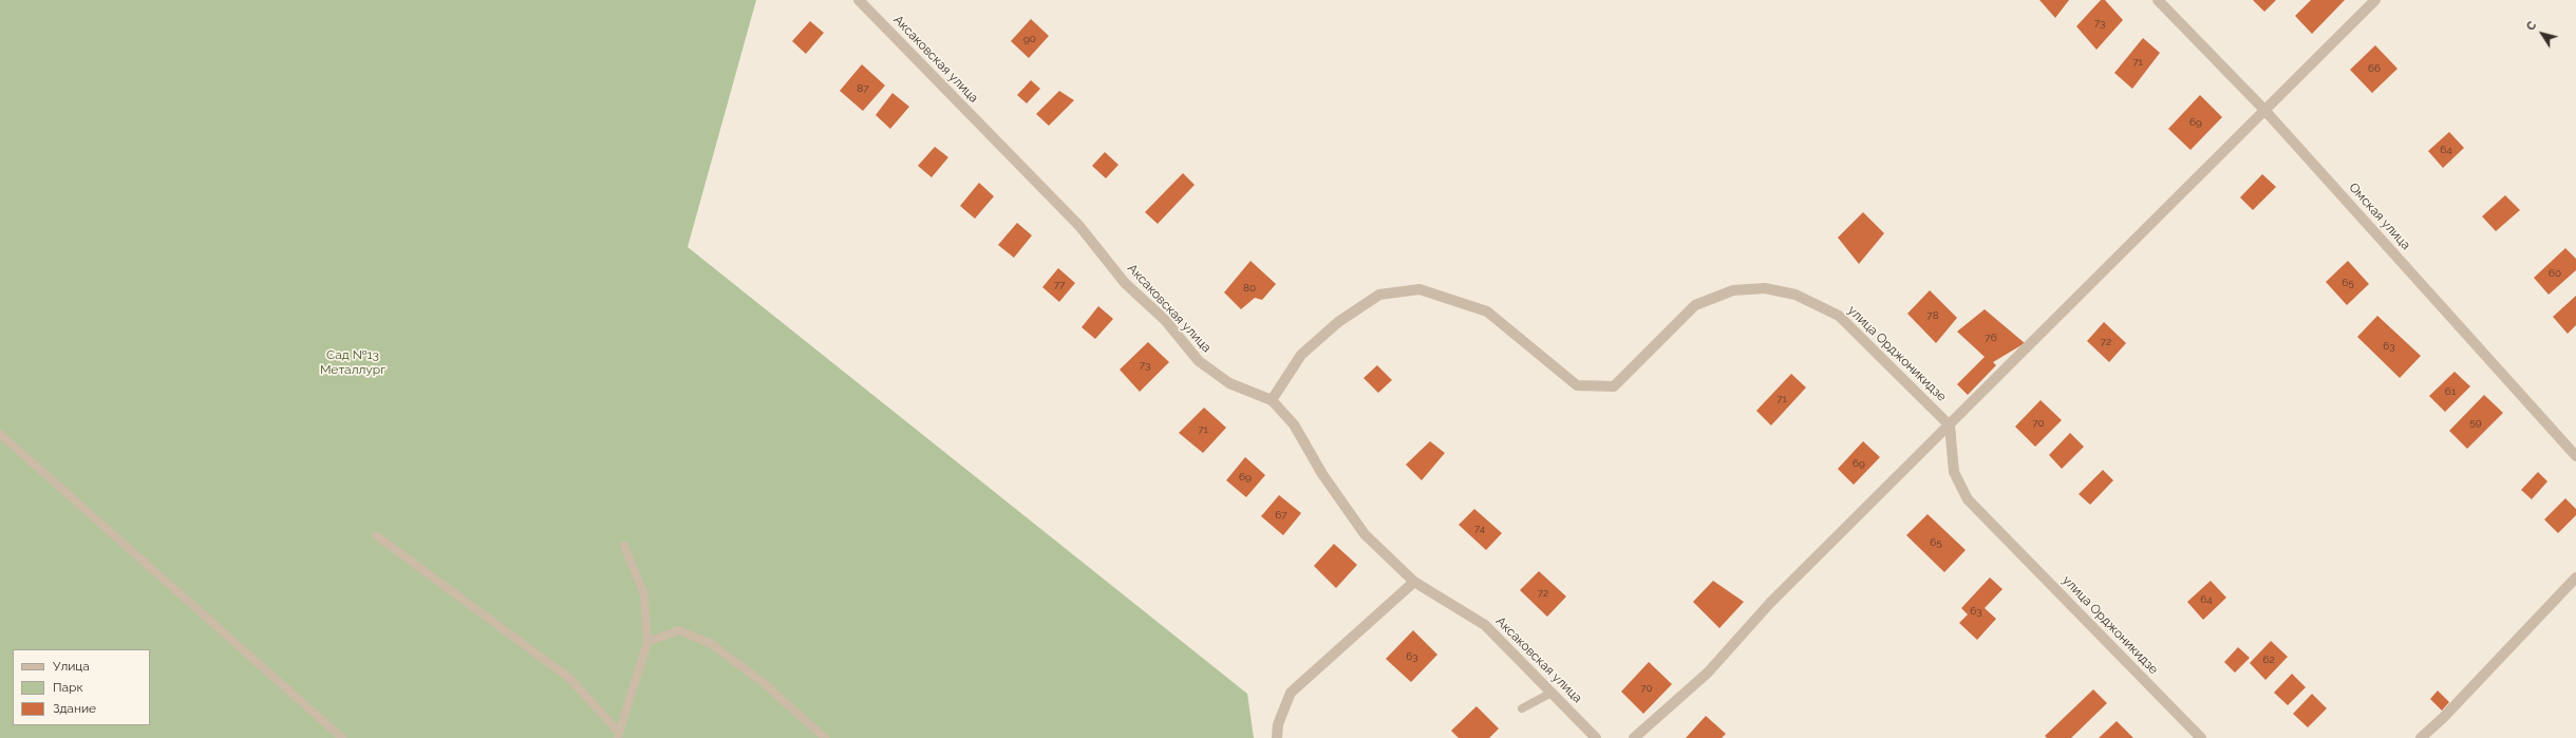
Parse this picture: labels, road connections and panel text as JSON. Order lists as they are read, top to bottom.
{
  "streets": {
    "street": ["Аксаковская улица", "Омская улица", "улица Орджоникидзе"]
  },
  "crossings": [
    ["Аксаковская улица", "улица Орджоникидзе"]
  ],
  "parks": ["Сад №13 Металлург"],
  "house_numbers": [
    "73",
    "90",
    "71",
    "66",
    "87",
    "69",
    "64",
    "60",
    "65",
    "77",
    "80",
    "78",
    "76",
    "72",
    "63",
    "73",
    "61",
    "71",
    "59",
    "70",
    "71",
    "69",
    "69",
    "67",
    "74",
    "65",
    "72",
    "64",
    "63",
    "63",
    "62",
    "70"
  ],
  "legend": ["Улица", "Парк", "Здание"],
  "north": "top left"
}
